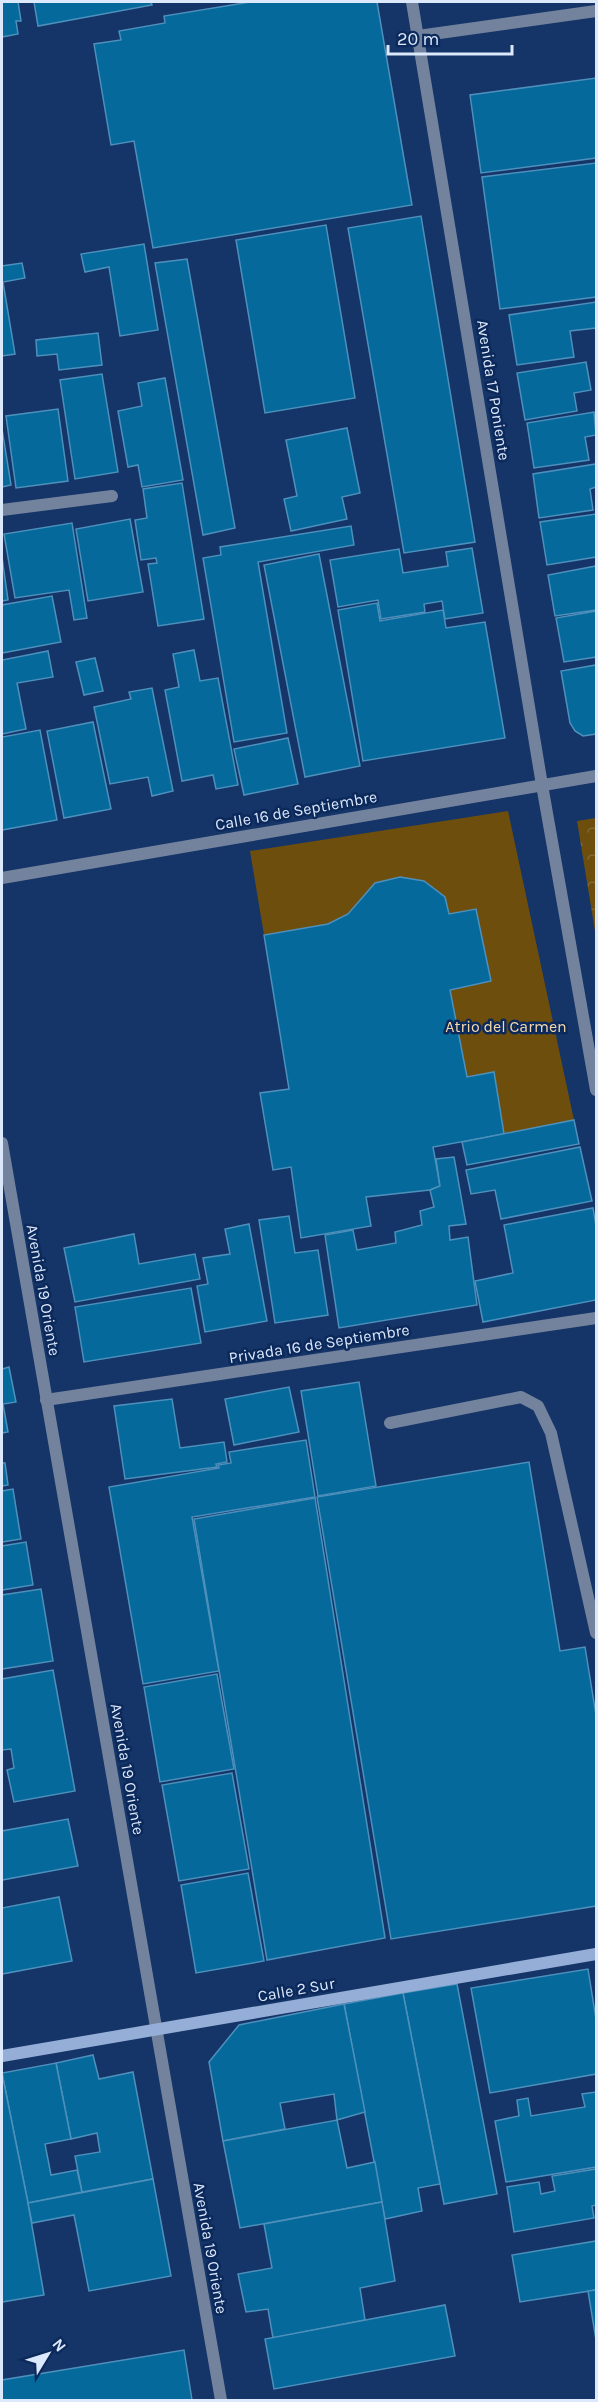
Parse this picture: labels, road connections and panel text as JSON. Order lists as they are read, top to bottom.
{
  "streets": {
    "street": [
      "Avenida 17 Poniente",
      "Calle 16 de Septiembre",
      "Avenida 19 Oriente",
      "Privada 16 de Septiembre",
      "Calle 2 Sur"
    ]
  },
  "crossings": [
    ["Avenida 17 Poniente", "Calle 16 de Septiembre"],
    ["Avenida 19 Oriente", "Privada 16 de Septiembre"],
    ["Avenida 19 Oriente", "Calle 2 Sur"]
  ],
  "parks": ["Atrio del Carmen"],
  "scale_bar": "20 m",
  "north": "top right"
}
